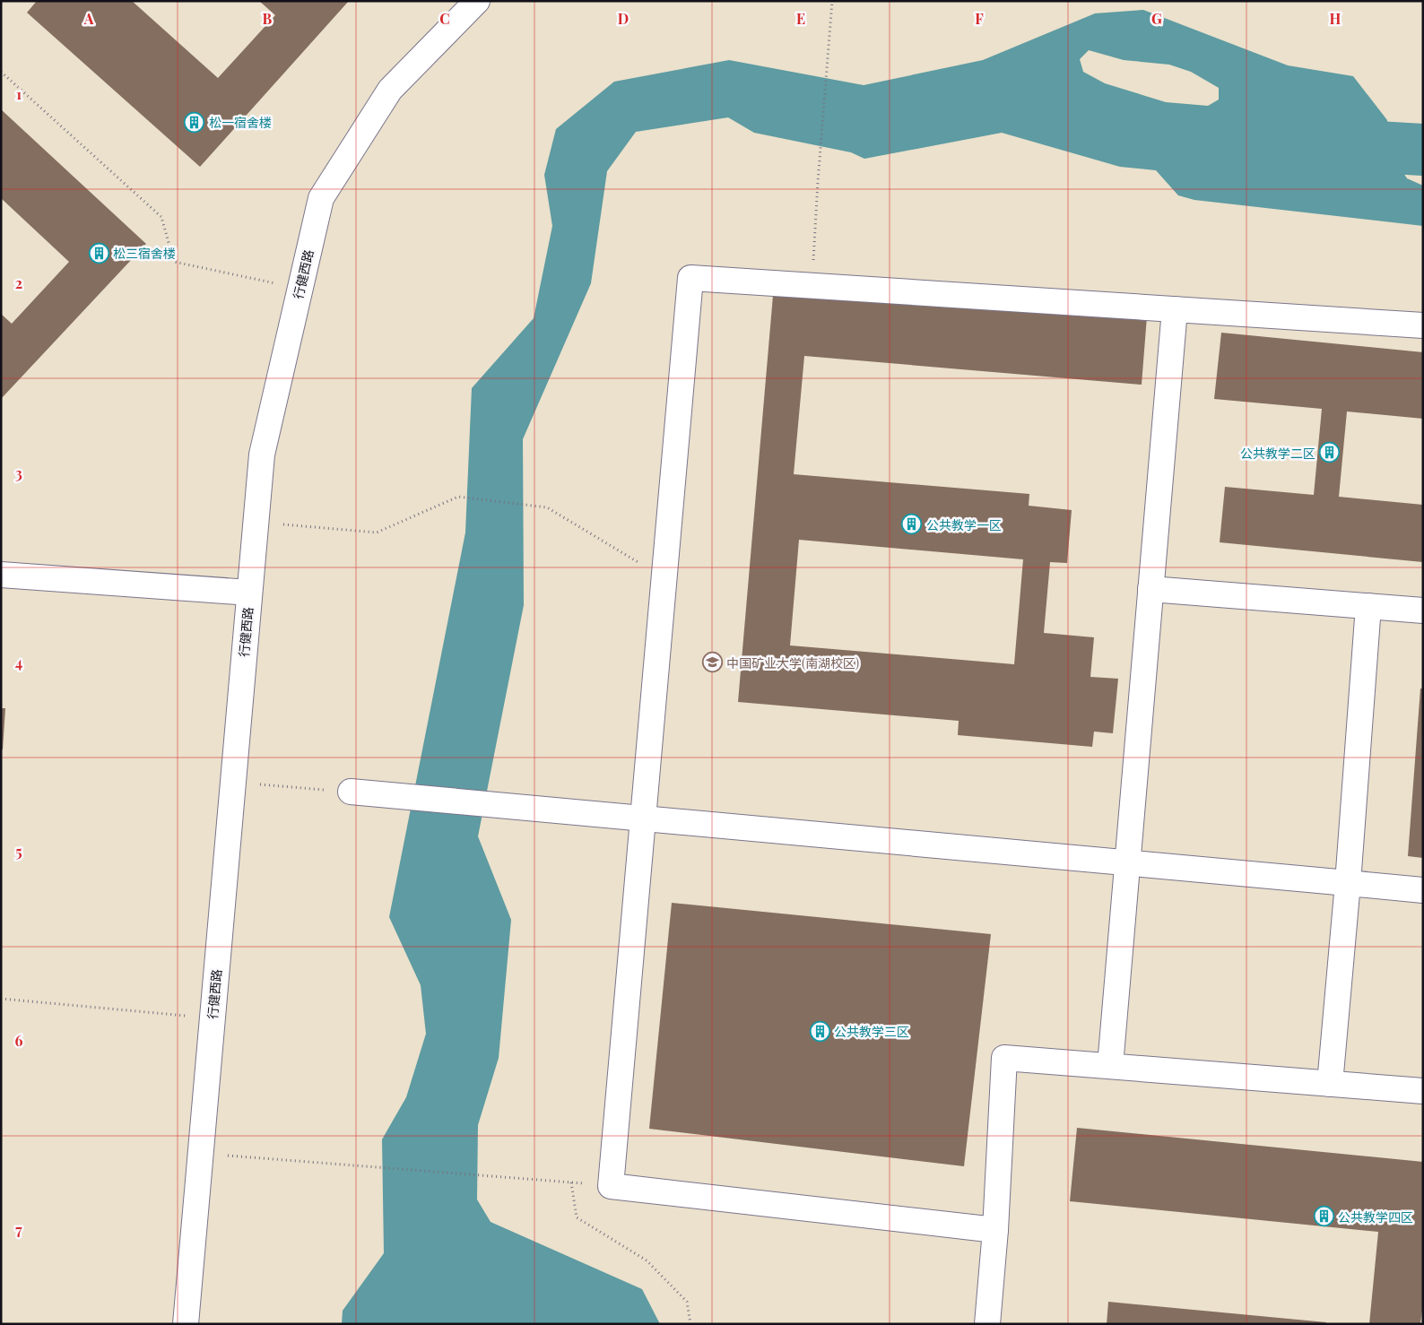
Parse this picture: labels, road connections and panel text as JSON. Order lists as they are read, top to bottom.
{
  "streets": {
    "street": ["行健西路"]
  },
  "places": {
    "building": [
      "松一宿舍楼",
      "松三宿舍楼",
      "公共教学二区",
      "公共教学一区",
      "公共教学三区",
      "公共教学四区"
    ],
    "school or university": ["中国矿业大学(南湖校区)"]
  },
  "grid": {
    "columns": [
      "A",
      "B",
      "C",
      "D",
      "E",
      "F",
      "G",
      "H"
    ],
    "rows": [
      "1",
      "2",
      "3",
      "4",
      "5",
      "6",
      "7"
    ]
  }
}
